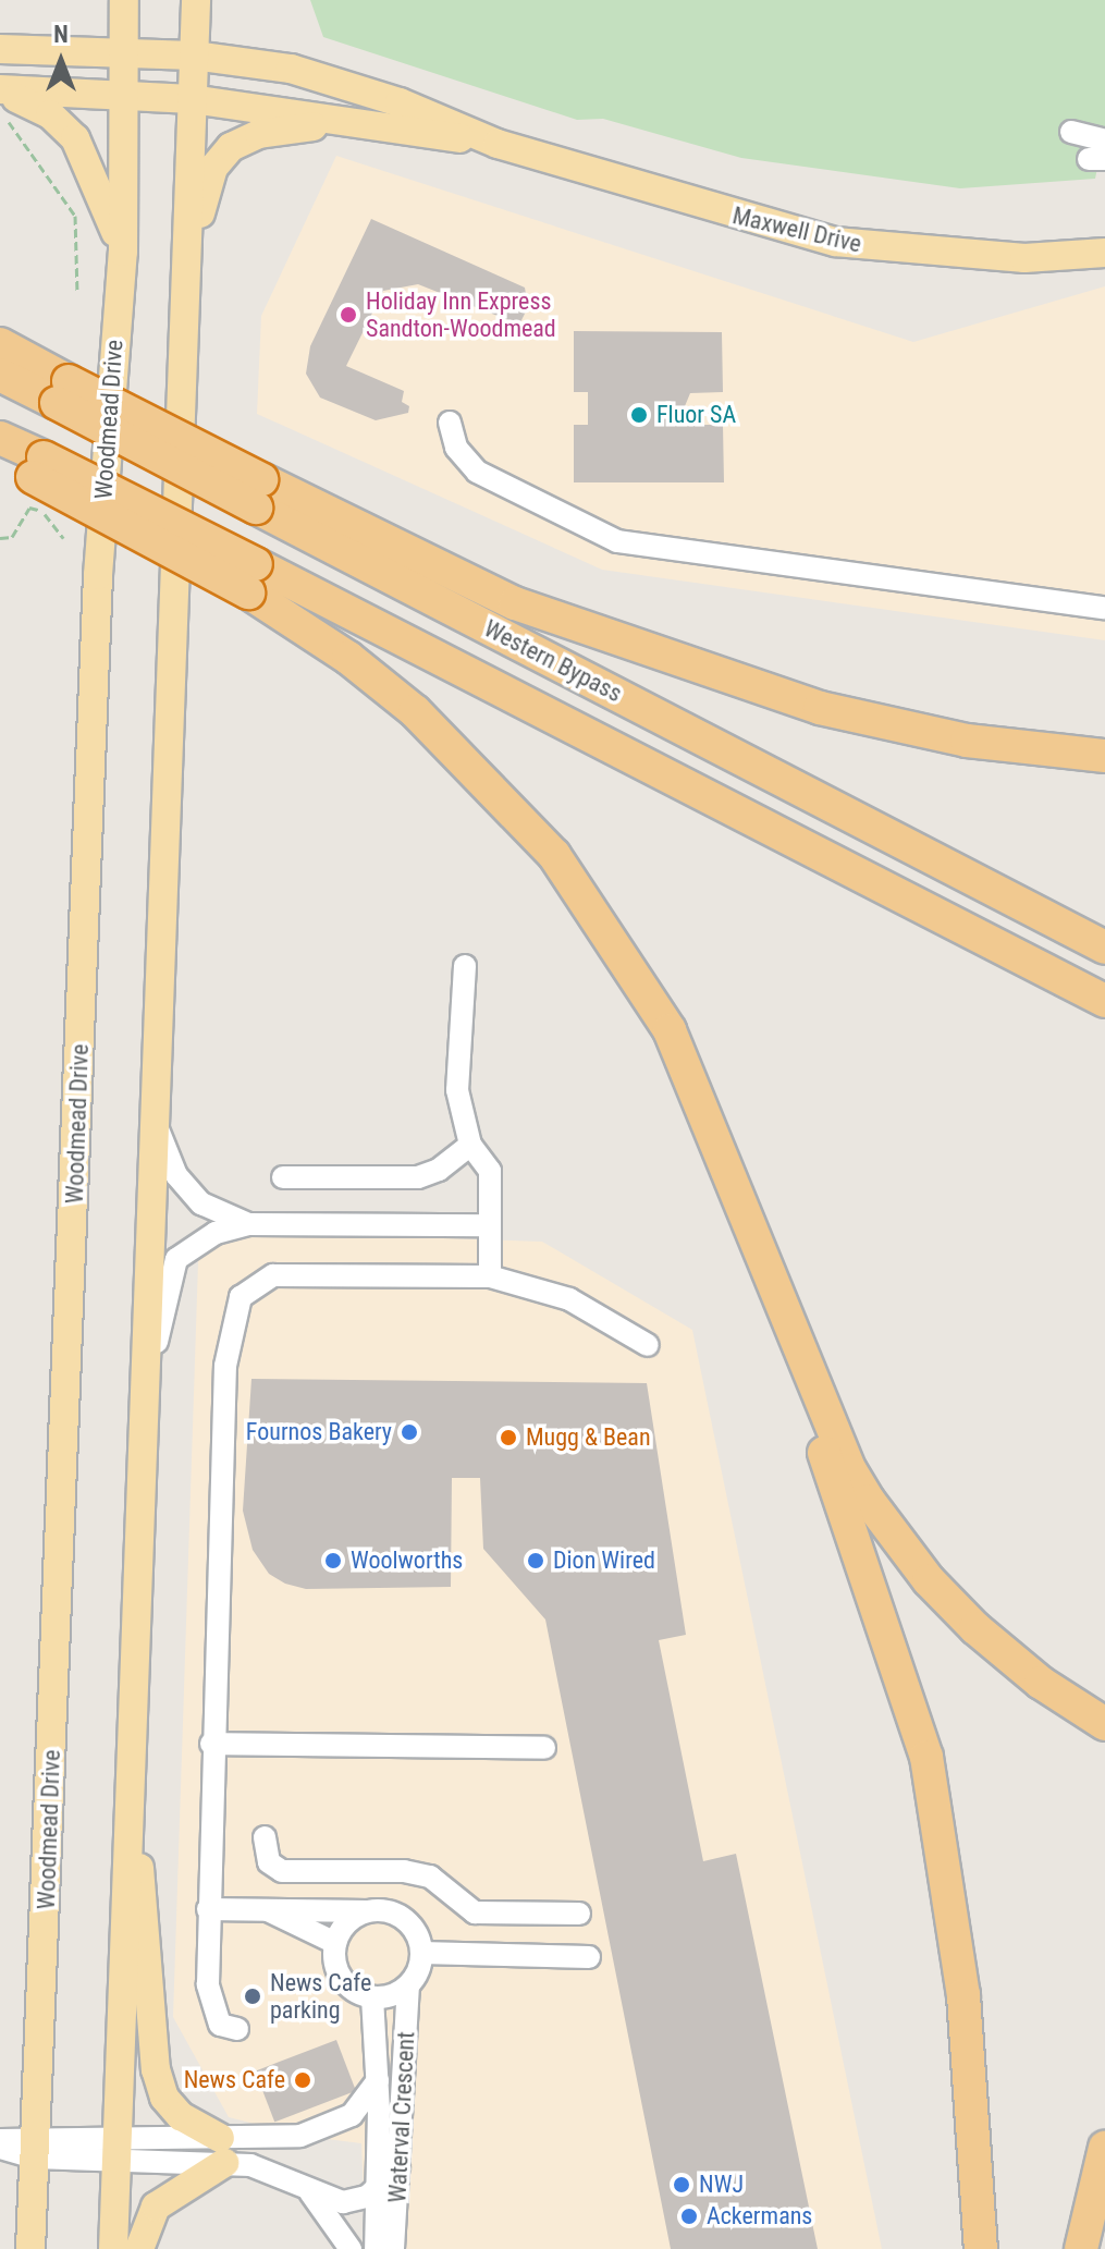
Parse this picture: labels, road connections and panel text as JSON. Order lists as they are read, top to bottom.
{
  "streets": {
    "highway": ["Western Bypass"],
    "main road": ["Maxwell Drive", "Woodmead Drive"],
    "street": ["Waterval Crescent"]
  },
  "crossings": [
    ["Maxwell Drive", "Woodmead Drive"],
    ["Woodmead Drive", "Waterval Crescent"]
  ],
  "places": [
    "Holiday Inn Express Sandton-Woodmead",
    "Fluor SA",
    "Fournos Bakery",
    "Mugg & Bean",
    "Woolworths",
    "Dion Wired",
    "News Cafe parking",
    "News Cafe",
    "NWJ",
    "Ackermans"
  ],
  "north": "top"
}
